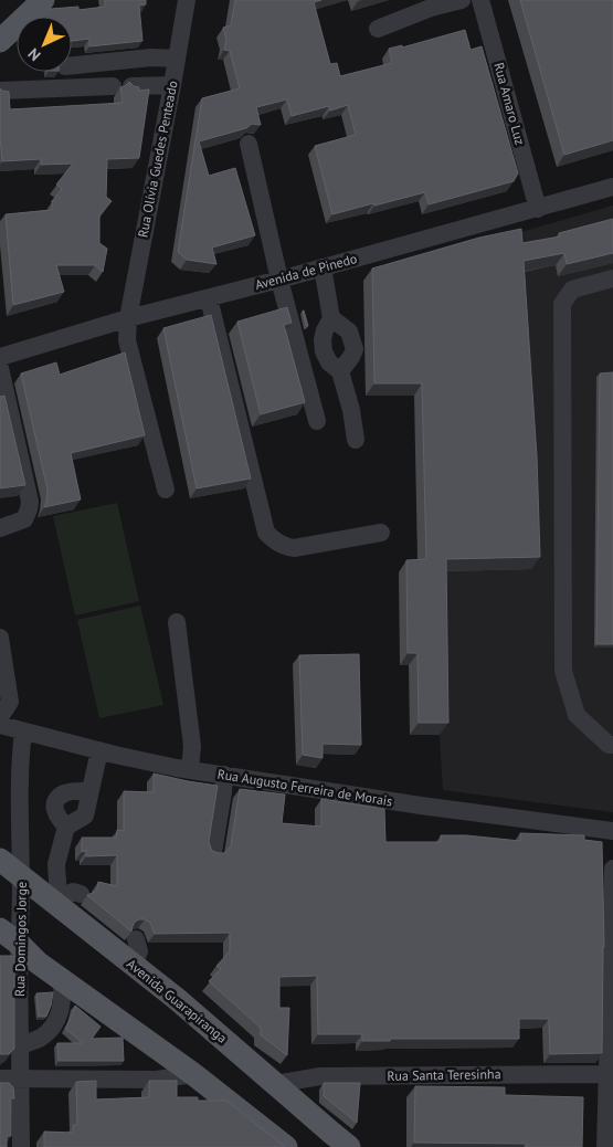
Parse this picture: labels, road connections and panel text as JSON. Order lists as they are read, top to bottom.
{
  "streets": {
    "main road": ["Avenida Guarapiranga"],
    "street": [
      "Rua Amaro Luz",
      "Rua Olívia Guedes Penteado",
      "Avenida de Pinedo",
      "Rua Augusto Ferreira de Morais",
      "Rua Domingos Jorge",
      "Rua Santa Teresinha"
    ]
  },
  "crossings": [
    ["Rua Amaro Luz", "Avenida de Pinedo"],
    ["Rua Olívia Guedes Penteado", "Avenida de Pinedo"],
    ["Rua Augusto Ferreira de Morais", "Rua Domingos Jorge"],
    ["Rua Domingos Jorge", "Avenida Guarapiranga"],
    ["Avenida Guarapiranga", "Rua Santa Teresinha"]
  ],
  "north": "bottom left"
}
